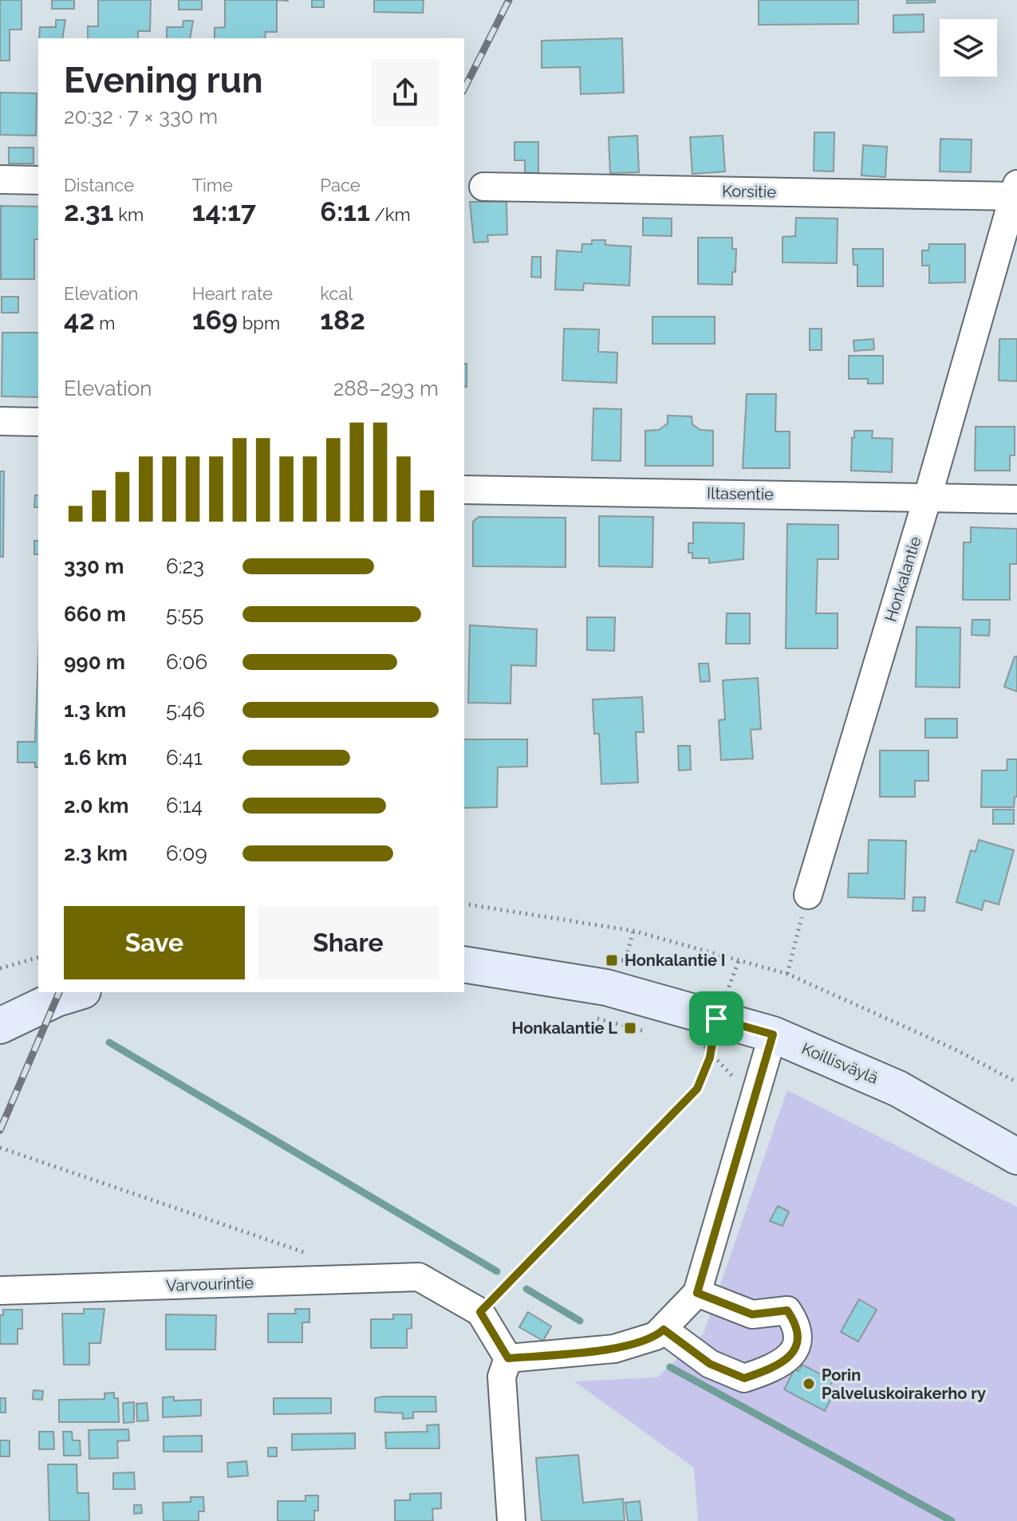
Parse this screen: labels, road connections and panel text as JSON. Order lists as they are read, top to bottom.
{
  "streets": {
    "main road": ["Koillisväylä"],
    "street": [
      "Korsitie",
      "Iltasentie",
      "Honkalantie",
      "Varvourintie"
    ]
  },
  "crossings": [
    ["Korsitie", "Honkalantie"],
    ["Iltasentie", "Honkalantie"]
  ],
  "places": {
    "transit": ["Honkalantie I", "Honkalantie L"],
    "other": ["Porin Palveluskoirakerho ry"]
  },
  "page": {
    "heading": ["Evening run", "20:32 · 7 × 330 m"],
    "stats": [
      ["Distance", "2.31 km"],
      ["Time", "14:17"],
      ["Pace", "6:11 /km"],
      ["Elevation", "42 m"],
      ["Heart rate", "169 bpm"],
      ["kcal", "182"]
    ],
    "chart": ["Elevation", "288–293 m"],
    "list": [
      {
        "name": "330 m",
        "note": "6:23"
      },
      {
        "name": "660 m",
        "note": "5:55"
      },
      {
        "name": "990 m",
        "note": "6:06"
      },
      {
        "name": "1.3 km",
        "note": "5:46"
      },
      {
        "name": "1.6 km",
        "note": "6:41"
      },
      {
        "name": "2.0 km",
        "note": "6:14"
      },
      {
        "name": "2.3 km",
        "note": "6:09"
      }
    ],
    "buttons": ["Save", "Share"]
  }
}
